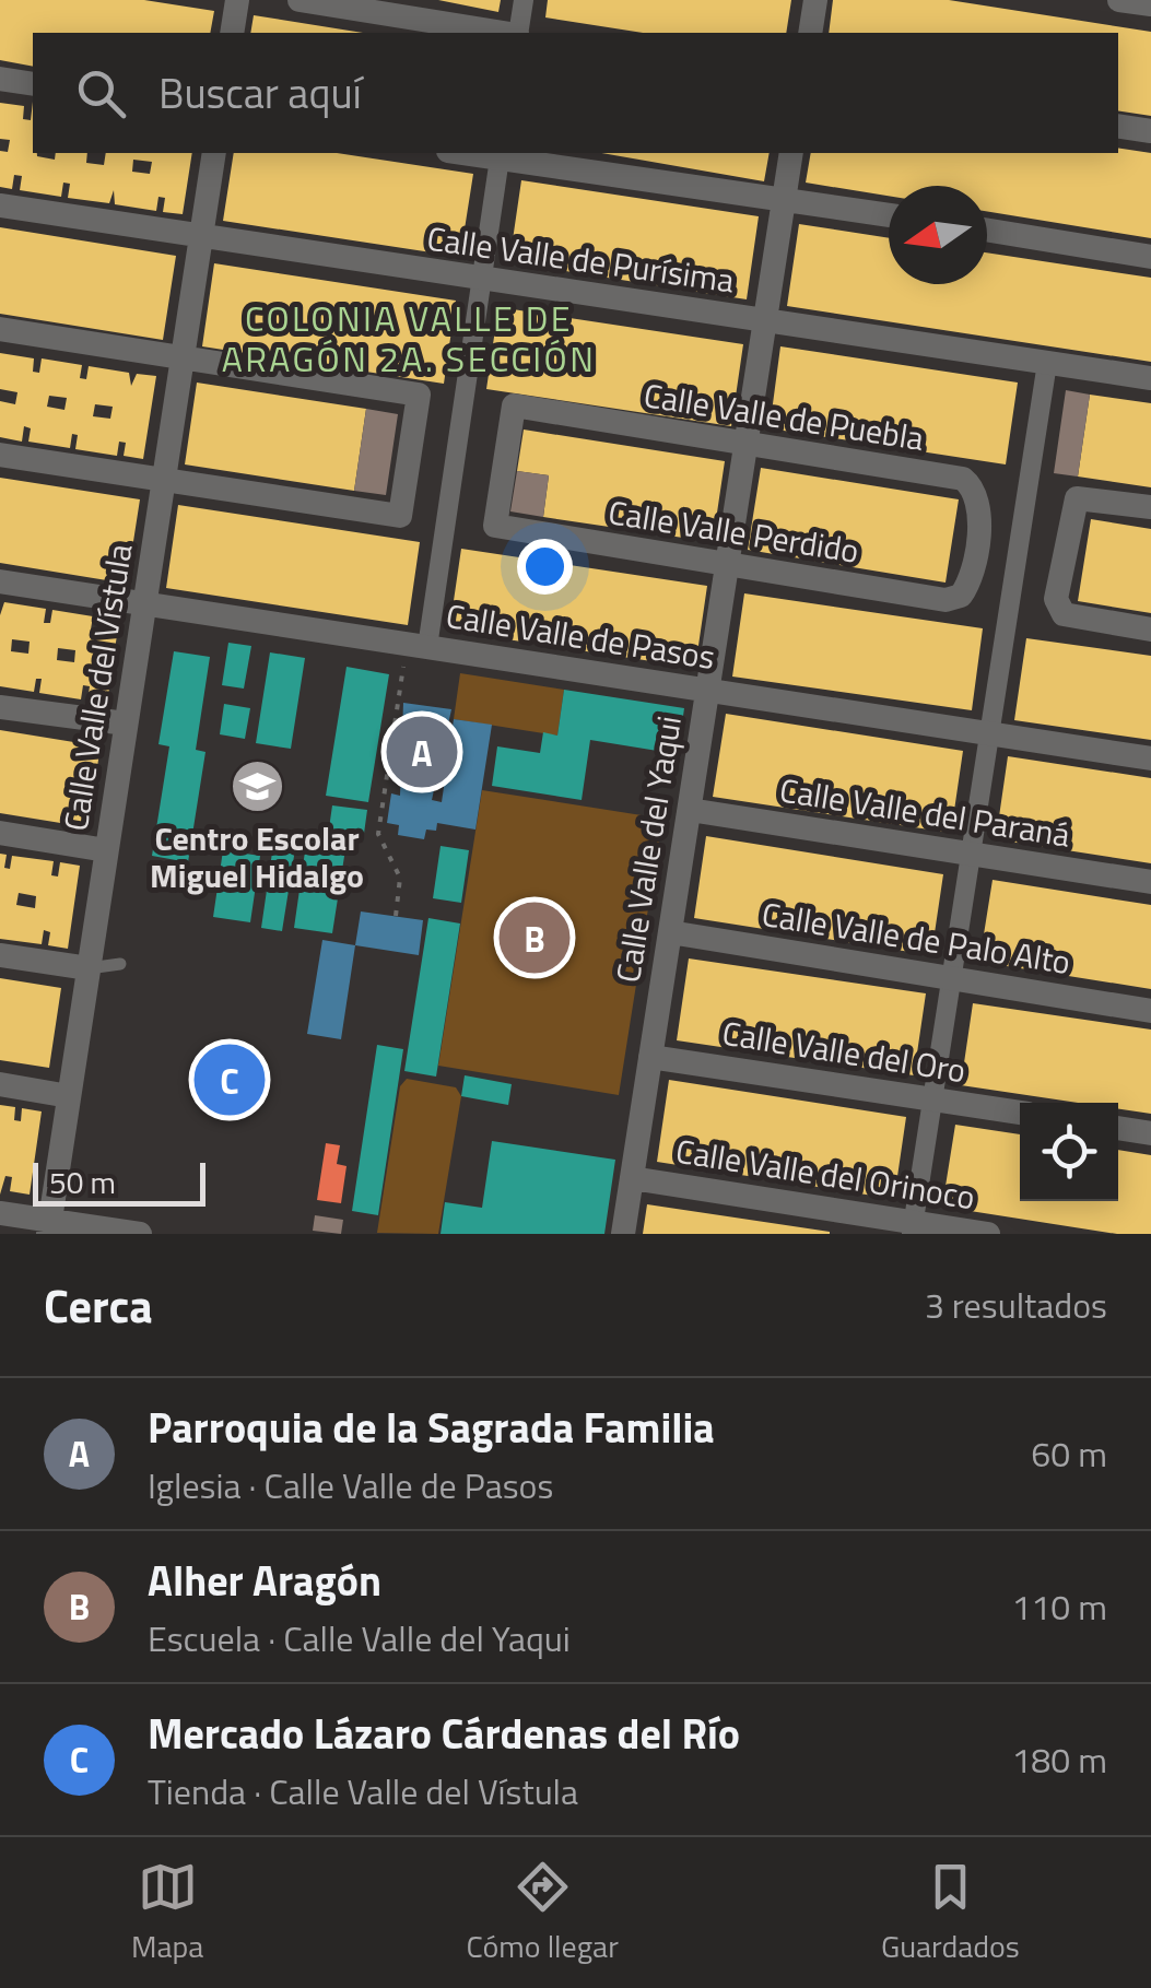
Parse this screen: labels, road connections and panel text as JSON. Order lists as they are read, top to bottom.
{
  "streets": {
    "street": [
      "Calle Valle de Purísima",
      "Calle Valle de Puebla",
      "Calle Valle Perdido",
      "Calle Valle de Pasos",
      "Calle Valle del Vístula",
      "Calle Valle del Paraná",
      "Calle Valle del Yaqui",
      "Calle Valle de Palo Alto",
      "Calle Valle del Oro",
      "Calle Valle del Orinoco"
    ]
  },
  "crossings": [
    ["Calle Valle de Purísima", "Calle Valle del Vístula"],
    ["Calle Valle de Purísima", "Calle Valle del Yaqui"],
    ["Calle Valle de Puebla", "Calle Valle Perdido"],
    ["Calle Valle de Puebla", "Calle Valle del Yaqui"],
    ["Calle Valle Perdido", "Calle Valle del Yaqui"],
    ["Calle Valle de Pasos", "Calle Valle del Vístula"],
    ["Calle Valle de Pasos", "Calle Valle del Yaqui"],
    ["Calle Valle del Paraná", "Calle Valle del Yaqui"],
    ["Calle Valle del Yaqui", "Calle Valle de Palo Alto"],
    ["Calle Valle del Yaqui", "Calle Valle del Oro"],
    ["Calle Valle del Yaqui", "Calle Valle del Orinoco"]
  ],
  "districts": ["COLONIA VALLE DE ARAGÓN 2A. SECCIÓN"],
  "places": {
    "school or university": ["Centro Escolar Miguel Hidalgo"]
  },
  "scale_bar": "50 m",
  "north": "left",
  "page": {
    "search": "Buscar aquí",
    "pins": ["A", "B", "C"],
    "scale": "50 m",
    "heading": ["Cerca", "3 resultados"],
    "list": [
      {
        "mark": "A",
        "name": "Parroquia de la Sagrada Familia",
        "note": "Iglesia · Calle Valle de Pasos",
        "value": "60 m"
      },
      {
        "mark": "B",
        "name": "Alher Aragón",
        "note": "Escuela · Calle Valle del Yaqui",
        "value": "110 m"
      },
      {
        "mark": "C",
        "name": "Mercado Lázaro Cárdenas del Río",
        "note": "Tienda · Calle Valle del Vístula",
        "value": "180 m"
      }
    ],
    "nav": ["Mapa", "Cómo llegar", "Guardados"]
  }
}
